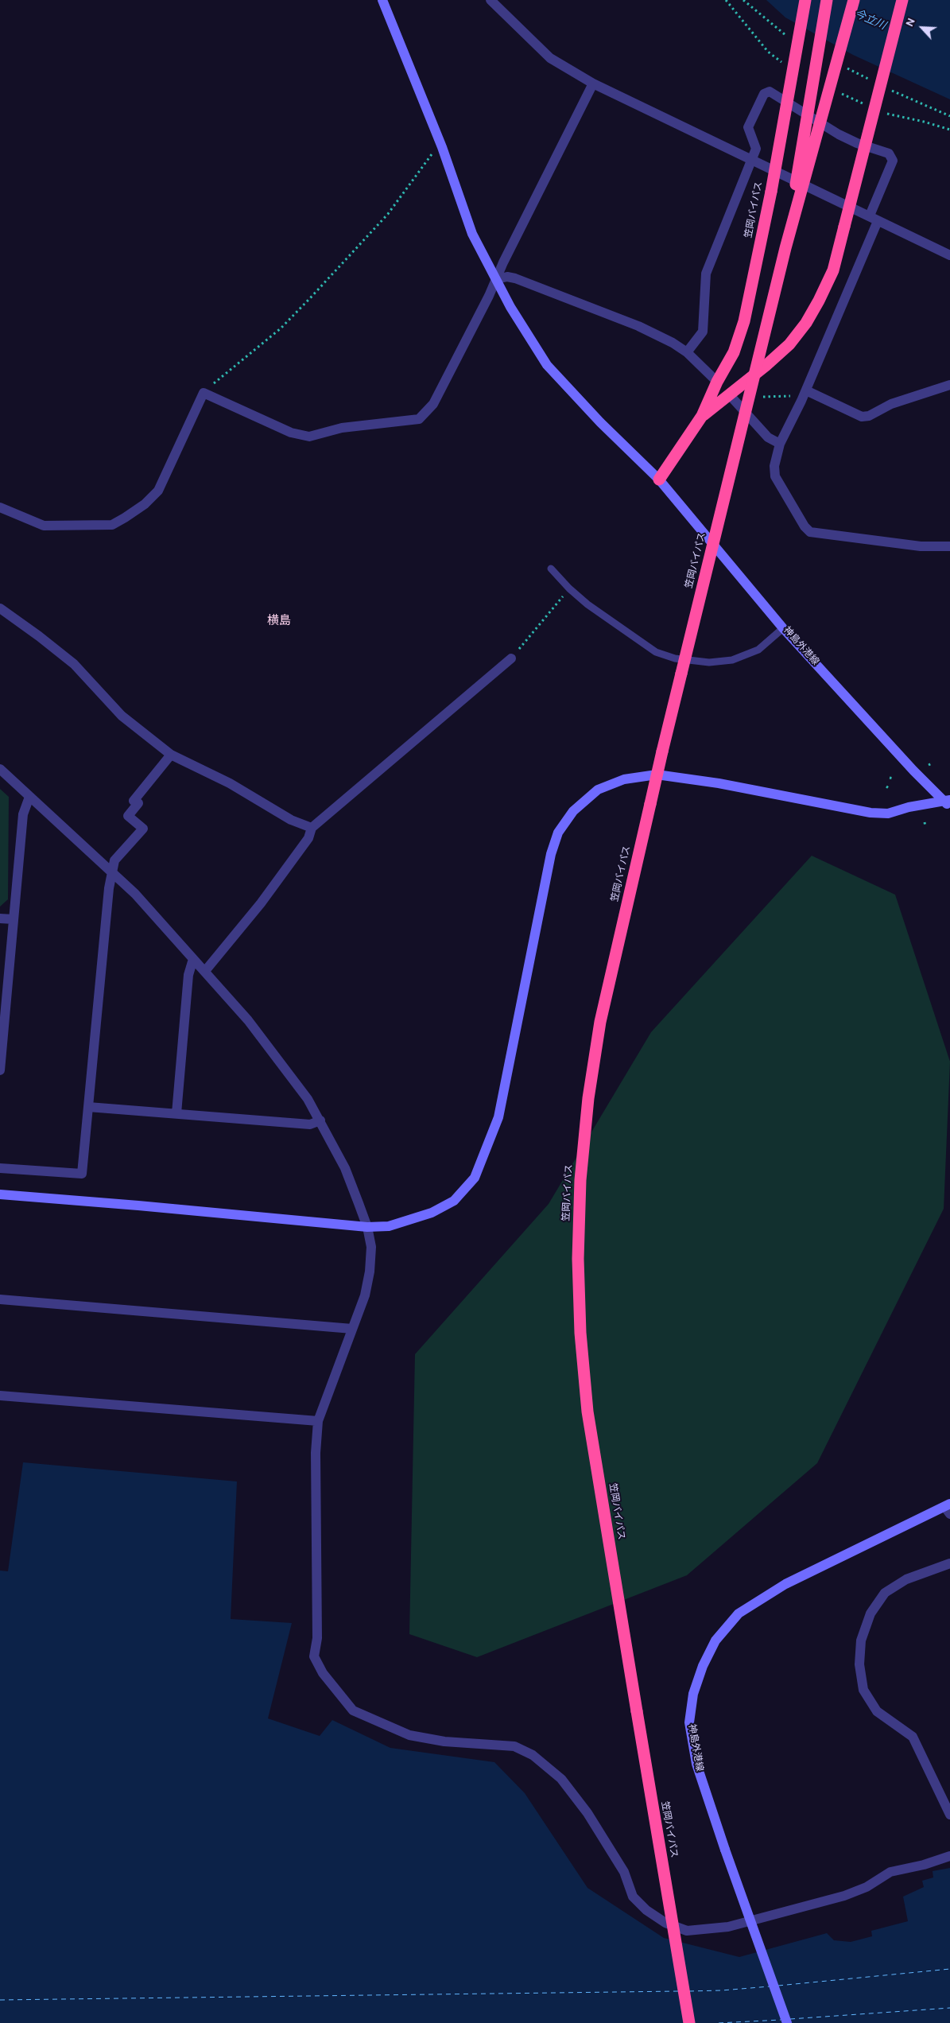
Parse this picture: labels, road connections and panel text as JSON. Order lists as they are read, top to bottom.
{
  "streets": {
    "highway": ["笠岡バイパス"],
    "street": ["神島外港線"]
  },
  "crossings": [
    ["笠岡バイパス", "神島外港線"]
  ],
  "districts": ["横島"],
  "water": ["今立川"],
  "north": "top left"
}
